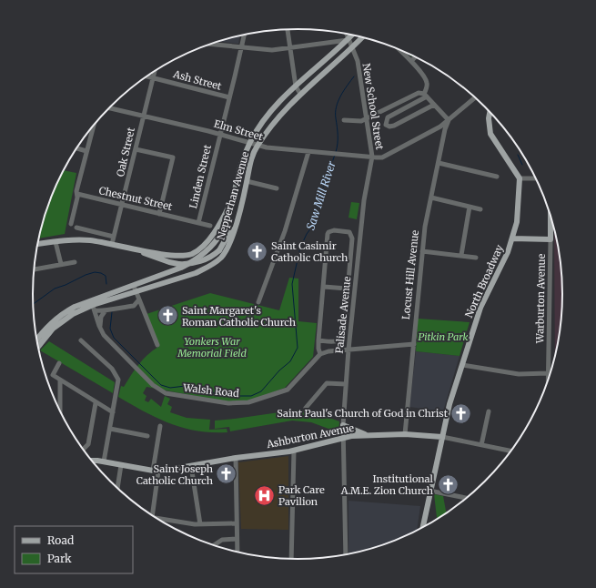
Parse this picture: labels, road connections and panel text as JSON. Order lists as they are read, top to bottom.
{
  "streets": {
    "main road": [
      "Nepperhan Avenue",
      "North Broadway",
      "Warburton Avenue",
      "Ashburton Avenue"
    ],
    "street": [
      "Ash Street",
      "New School Street",
      "Elm Street",
      "Oak Street",
      "Linden Street",
      "Chestnut Street",
      "Locust Hill Avenue",
      "Palisade Avenue",
      "Walsh Road"
    ]
  },
  "crossings": [
    ["Ash Street", "Oak Street"],
    ["Ash Street", "Linden Street"],
    ["New School Street", "Elm Street"],
    ["New School Street", "Nepperhan Avenue"],
    ["New School Street", "Palisade Avenue"],
    ["Elm Street", "Oak Street"],
    ["Elm Street", "Linden Street"],
    ["Elm Street", "Nepperhan Avenue"],
    ["Elm Street", "Palisade Avenue"],
    ["Oak Street", "Chestnut Street"],
    ["Linden Street", "Chestnut Street"],
    ["Nepperhan Avenue", "Walsh Road"],
    ["Locust Hill Avenue", "Ashburton Avenue"],
    ["North Broadway", "Ashburton Avenue"],
    ["Palisade Avenue", "Ashburton Avenue"]
  ],
  "water": ["Saw Mill River"],
  "parks": ["Pitkin Park", "Yonkers War Memorial Field"],
  "places": {
    "church": [
      "Saint Casimir Catholic Church",
      "Saint Margaret's Roman Catholic Church",
      "Saint Paul's Church of God in Christ",
      "Saint Joseph Catholic Church",
      "Institutional A.M.E. Zion Church"
    ],
    "hospital": ["Park Care Pavilion"]
  },
  "legend": ["Road", "Park"]
}
